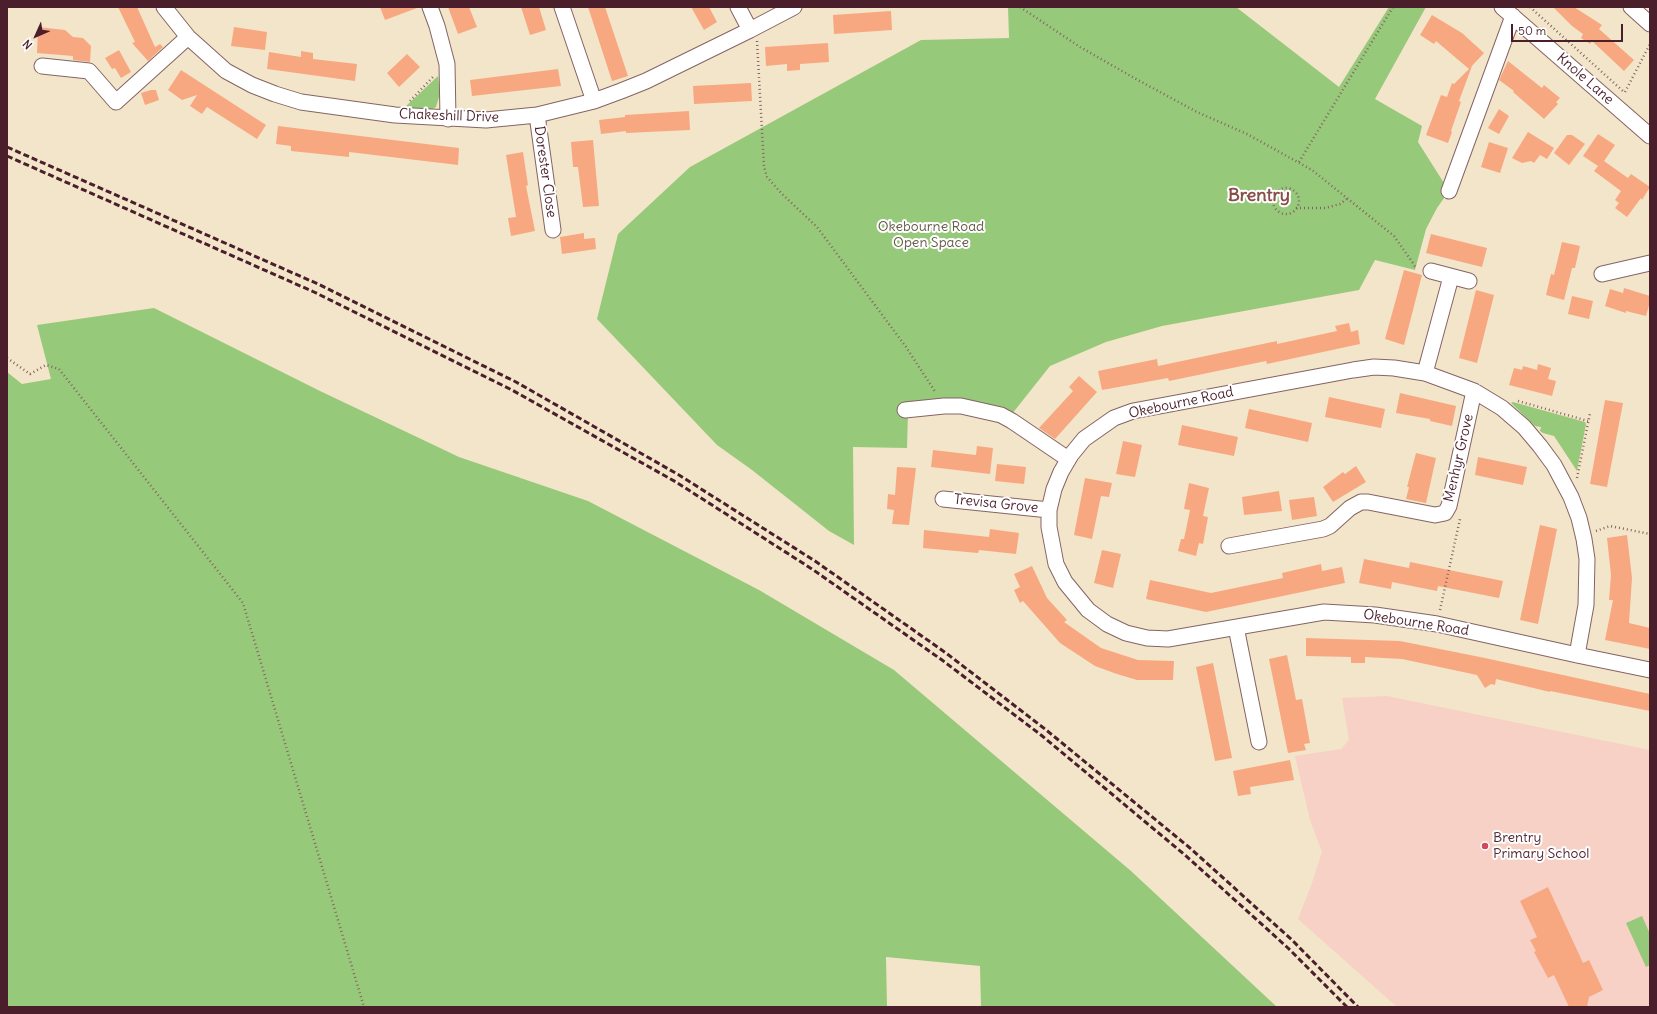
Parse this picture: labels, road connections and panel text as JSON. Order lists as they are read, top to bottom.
{
  "streets": {
    "street": [
      "Knole Lane",
      "Chakeshill Drive",
      "Dorester Close",
      "Okebourne Road",
      "Menhyr Grove",
      "Trevisa Grove"
    ]
  },
  "crossings": [
    ["Chakeshill Drive", "Dorester Close"],
    ["Okebourne Road", "Menhyr Grove"],
    ["Okebourne Road", "Trevisa Grove"]
  ],
  "districts": ["Brentry"],
  "parks": ["Okebourne Road Open Space"],
  "places": ["Brentry Primary School"],
  "scale_bar": "50 m",
  "north": "bottom left"
}
